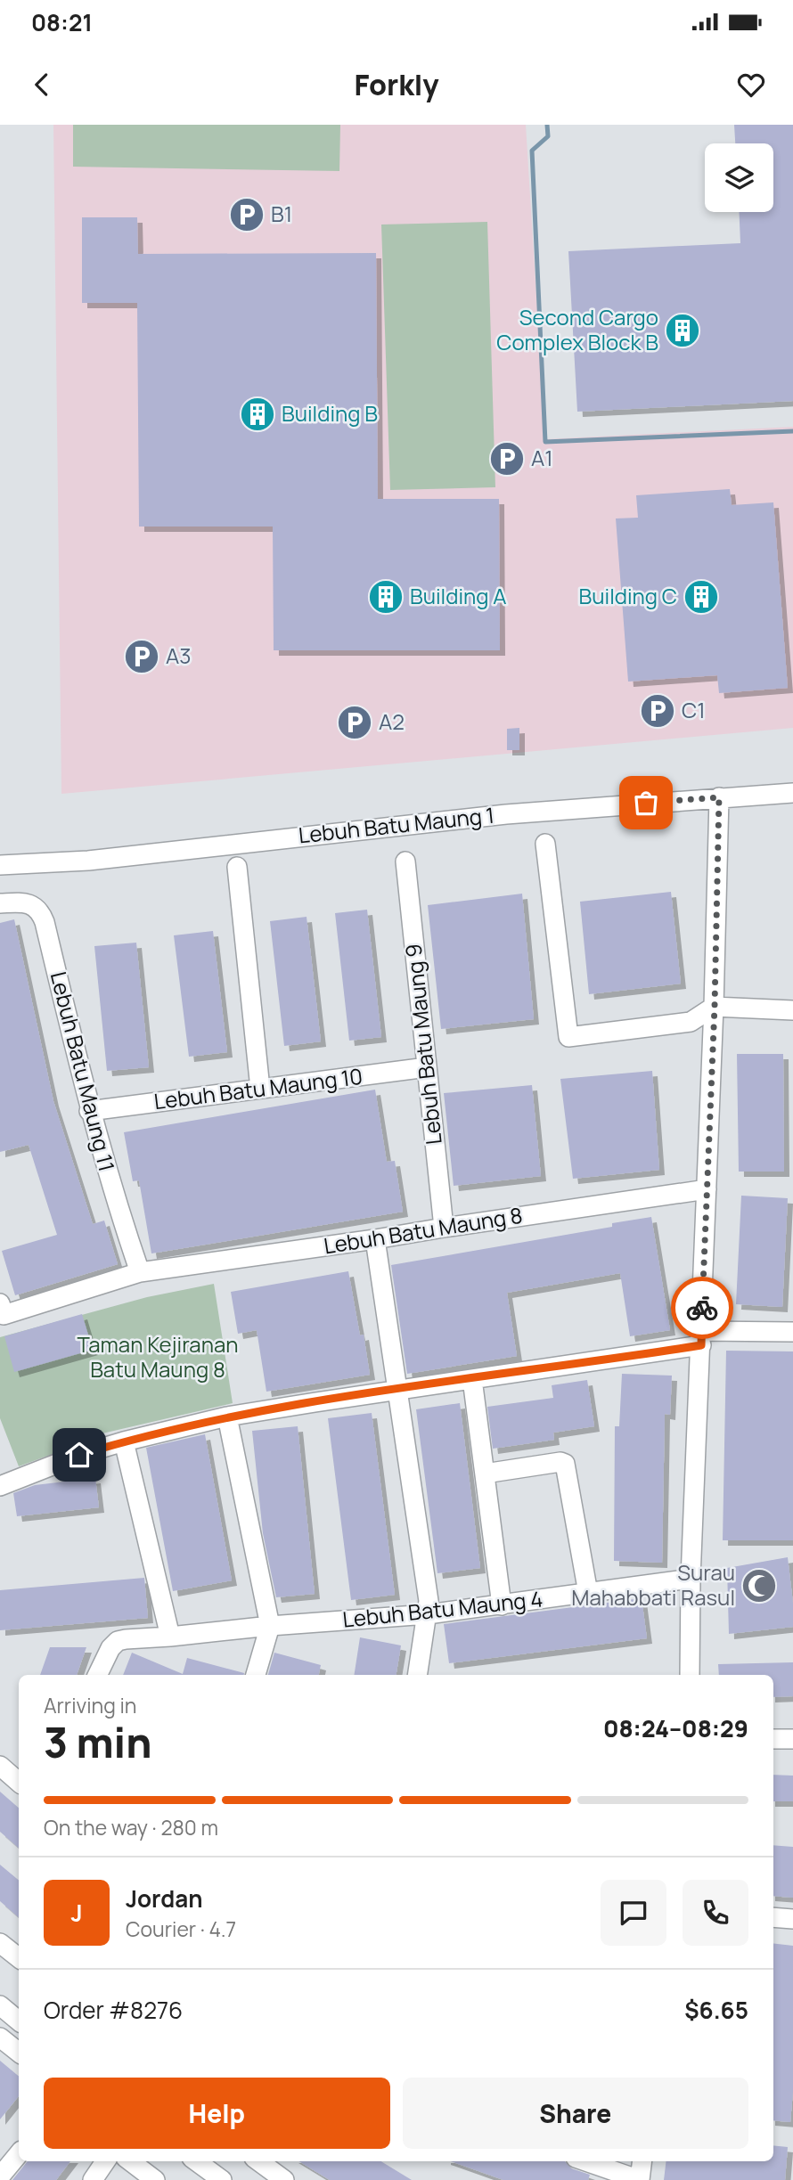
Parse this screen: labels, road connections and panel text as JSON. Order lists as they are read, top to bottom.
{
  "streets": {
    "street": [
      "Lebuh Batu Maung 1",
      "Lebuh Batu Maung 9",
      "Lebuh Batu Maung 11",
      "Lebuh Batu Maung 10",
      "Lebuh Batu Maung 8",
      "Lebuh Batu Maung 4"
    ]
  },
  "crossings": [
    ["Lebuh Batu Maung 9", "Lebuh Batu Maung 10"],
    ["Lebuh Batu Maung 9", "Lebuh Batu Maung 8"],
    ["Lebuh Batu Maung 11", "Lebuh Batu Maung 10"],
    ["Lebuh Batu Maung 11", "Lebuh Batu Maung 8"]
  ],
  "parks": ["Taman Kejiranan Batu Maung 8"],
  "places": {
    "parking": [
      "B1",
      "A1",
      "A3",
      "C1",
      "A2"
    ],
    "building": [
      "Second Cargo Complex Block B",
      "Building B",
      "Building A",
      "Building C"
    ],
    "mosque": ["Surau Mahabbati Rasul"]
  },
  "page": {
    "status": "08:21",
    "header": "Forkly",
    "heading": ["3 min", "Arriving in", "08:24–08:29"],
    "panel": [
      "Jordan",
      "Courier · 4.7",
      "Order #8276",
      "$6.65"
    ],
    "bar": "On the way · 280 m",
    "round": "J",
    "buttons": ["Help", "Share"]
  }
}
